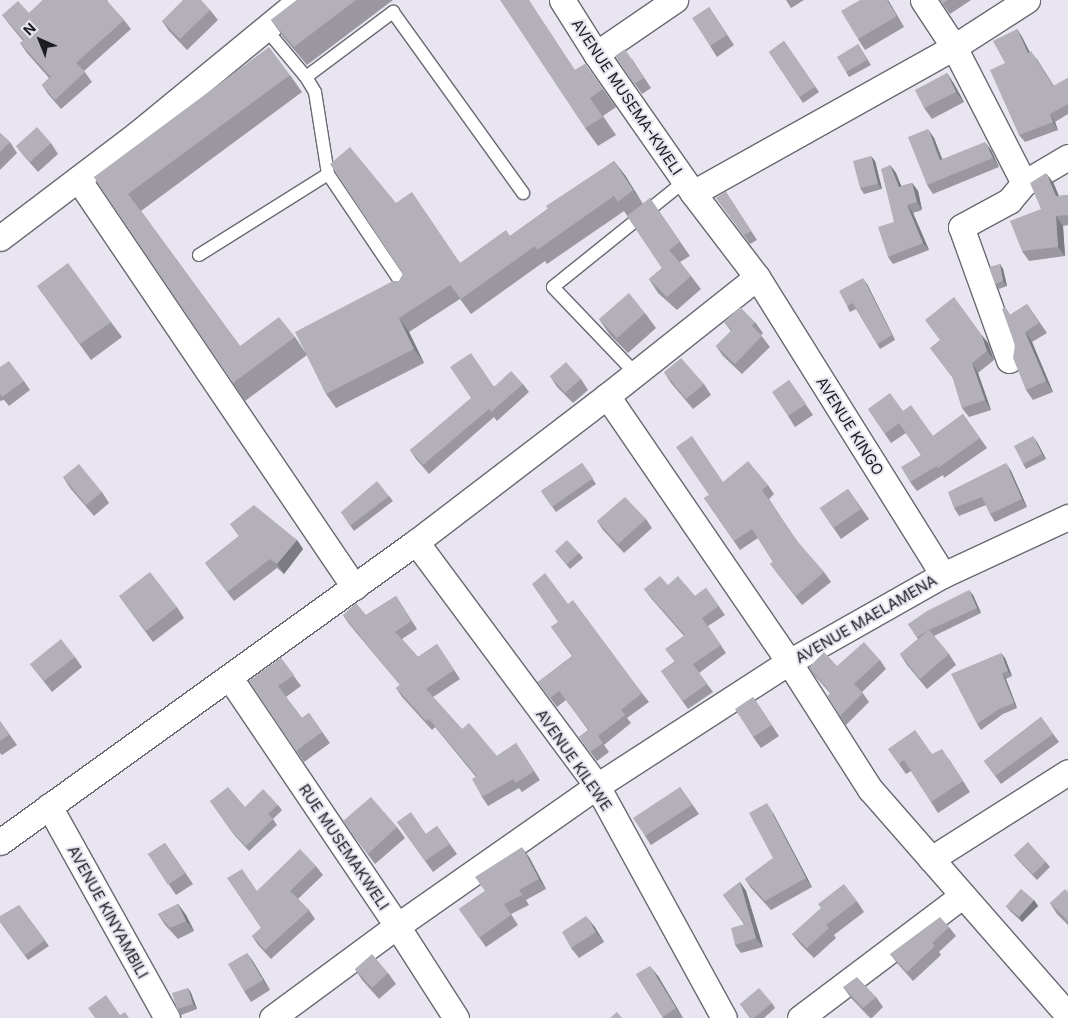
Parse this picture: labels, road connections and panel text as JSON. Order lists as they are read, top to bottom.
{
  "streets": {
    "street": [
      "AVENUE MUSEMA-KWELI",
      "AVENUE KINGO",
      "AVENUE MAELAMENA",
      "AVENUE KILEWE",
      "RUE MUSEMAKWELI",
      "AVENUE KINYAMBILI"
    ]
  },
  "crossings": [
    ["AVENUE MUSEMA-KWELI", "AVENUE KINGO"],
    ["AVENUE KINGO", "AVENUE MAELAMENA"],
    ["AVENUE MAELAMENA", "AVENUE KILEWE"],
    ["AVENUE MAELAMENA", "RUE MUSEMAKWELI"]
  ],
  "north": "top left"
}
